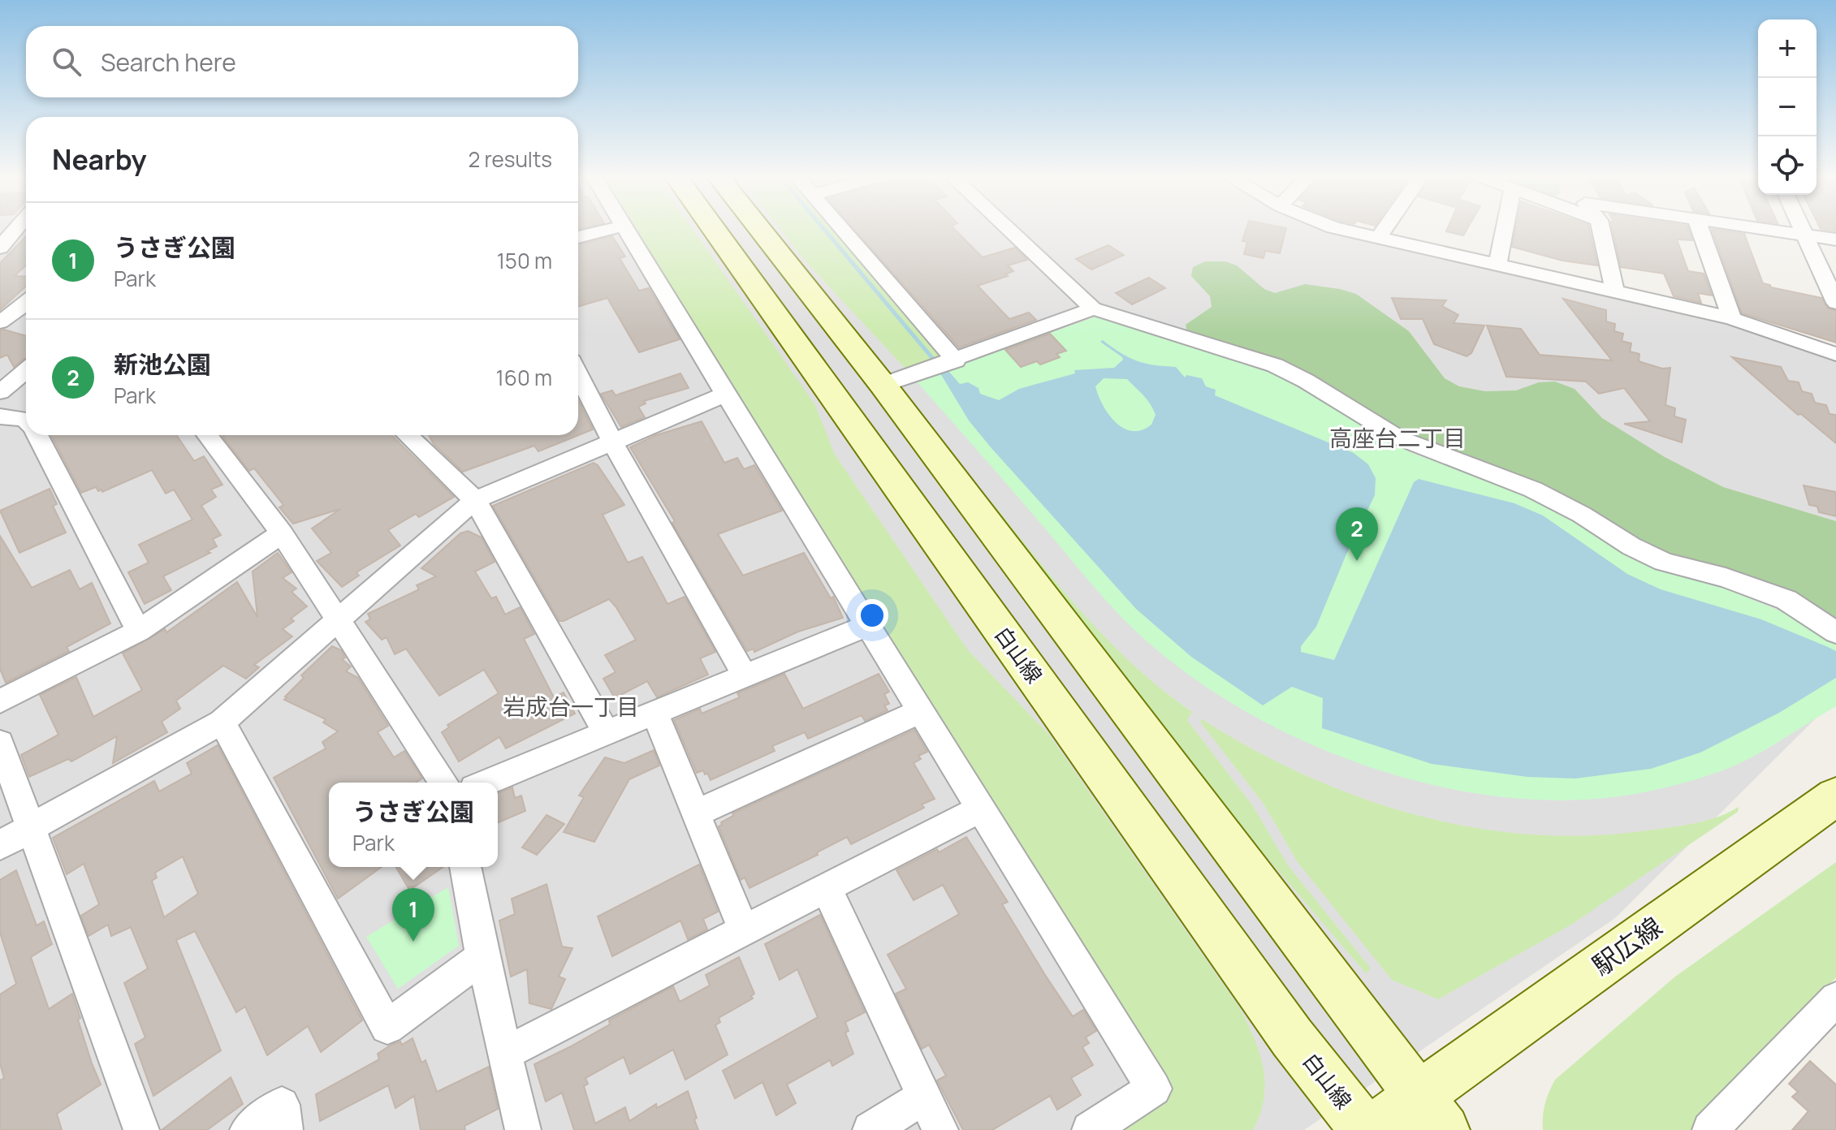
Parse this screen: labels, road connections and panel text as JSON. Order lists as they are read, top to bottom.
{
  "streets": {
    "street": ["白山線", "駅広線"]
  },
  "districts": ["高座台二丁目", "岩成台一丁目"],
  "page": {
    "map_buttons": ["+", "−"],
    "search": "Search here",
    "heading": ["Nearby", "2 results"],
    "list": [
      {
        "mark": "1",
        "name": "うさぎ公園",
        "note": "Park",
        "value": "150 m"
      },
      {
        "mark": "2",
        "name": "新池公園",
        "note": "Park",
        "value": "160 m"
      }
    ],
    "pins": ["2", "1"],
    "popup": ["うさぎ公園", "Park"]
  }
}
